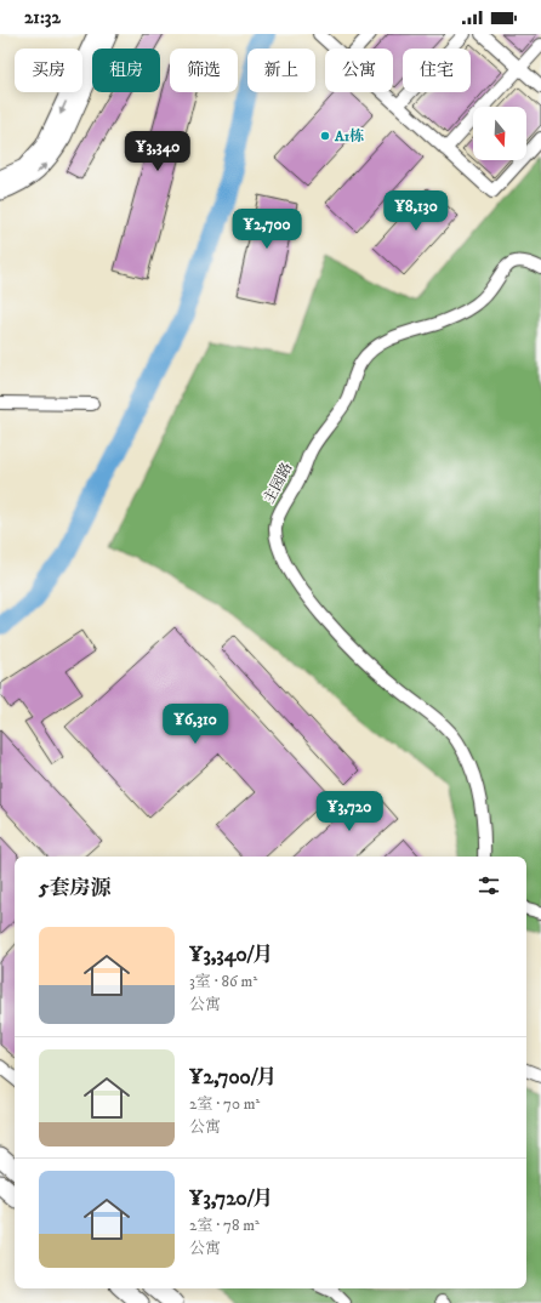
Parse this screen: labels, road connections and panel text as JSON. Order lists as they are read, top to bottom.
{
  "streets": {
    "street": ["主园路"]
  },
  "places": ["A1栋"],
  "north": "bottom",
  "page": {
    "status": "21:32",
    "chip": [
      "买房",
      "租房",
      "筛选",
      "新上",
      "公寓",
      "住宅"
    ],
    "price": [
      "¥3,340",
      "¥8,130",
      "¥2,700",
      "¥6,310",
      "¥3,720"
    ],
    "heading": "5套房源",
    "list": [
      {
        "name": "¥3,340/月",
        "note": "3室 · 86 m² · 公寓"
      },
      {
        "name": "¥2,700/月",
        "note": "2室 · 70 m² · 公寓"
      },
      {
        "name": "¥3,720/月",
        "note": "2室 · 78 m² · 公寓"
      }
    ]
  }
}
